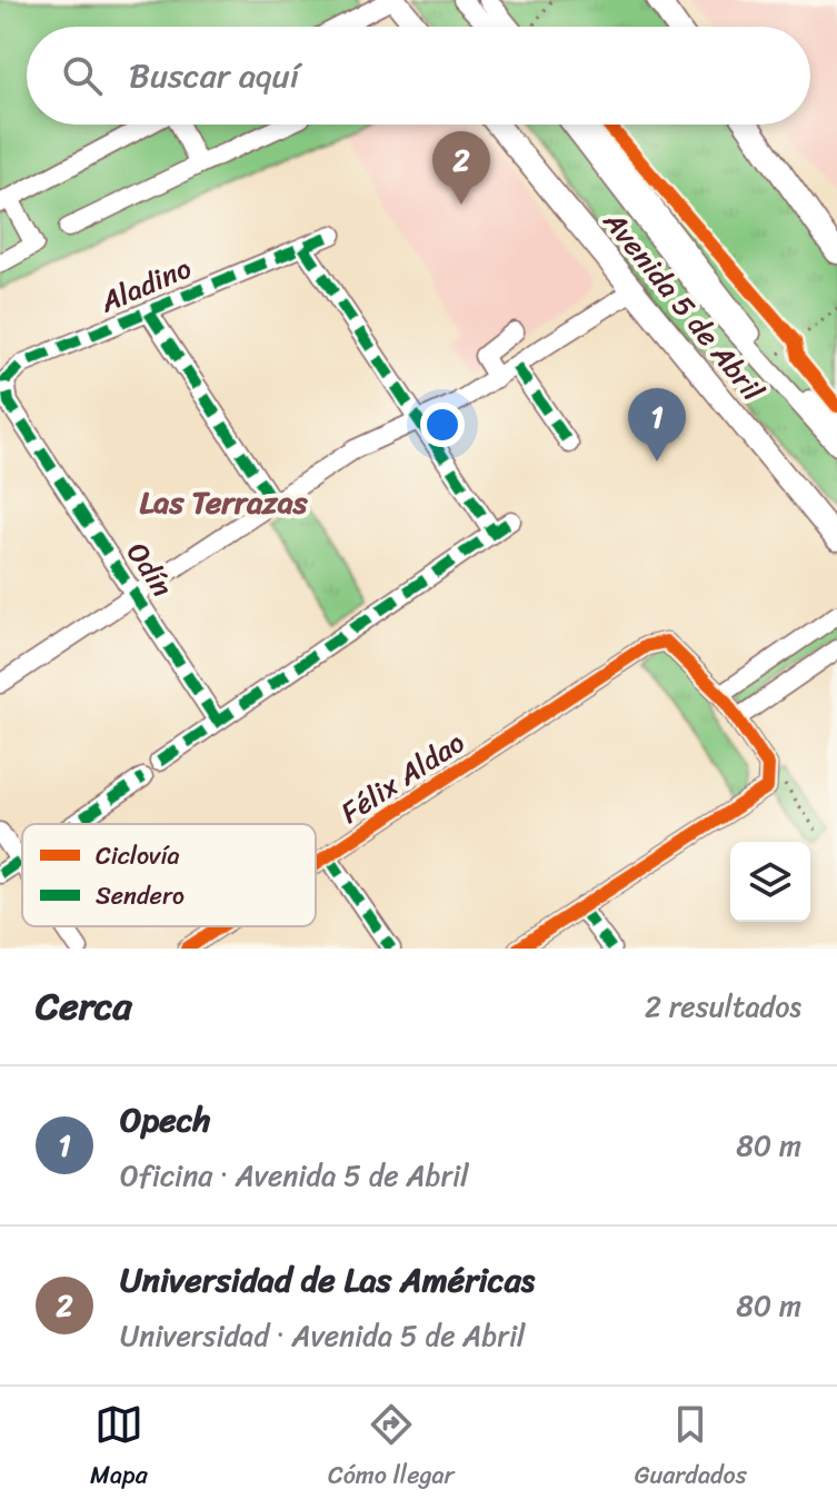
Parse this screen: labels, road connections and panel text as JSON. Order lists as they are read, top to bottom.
{
  "streets": {
    "main road": ["Avenida 5 de Abril"],
    "street": ["Aladino", "Odín", "Félix Aldao"]
  },
  "crossings": [
    ["Aladino", "Odín"]
  ],
  "districts": ["Las Terrazas"],
  "legend": ["Ciclovía", "Sendero"],
  "page": {
    "search": "Buscar aquí",
    "pins": ["2", "1"],
    "heading": ["Cerca", "2 resultados"],
    "list": [
      {
        "mark": "1",
        "name": "Opech",
        "note": "Oficina · Avenida 5 de Abril",
        "value": "80 m"
      },
      {
        "mark": "2",
        "name": "Universidad de Las Américas",
        "note": "Universidad · Avenida 5 de Abril",
        "value": "80 m"
      }
    ],
    "nav": ["Mapa", "Cómo llegar", "Guardados"]
  }
}
